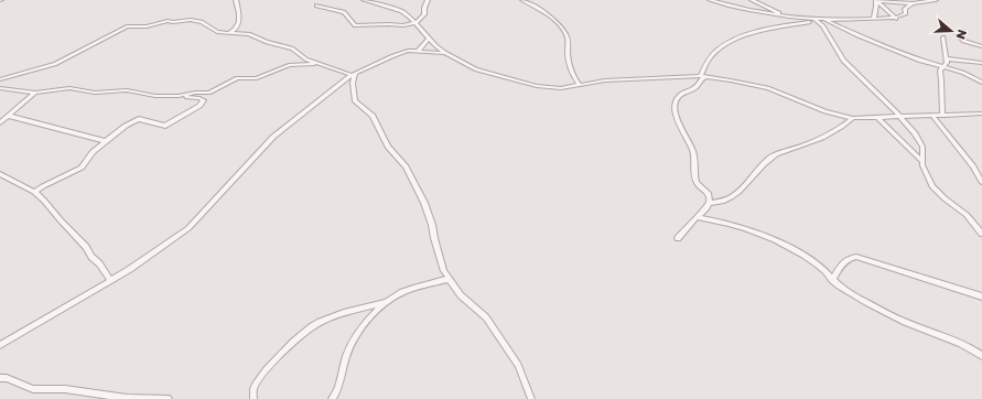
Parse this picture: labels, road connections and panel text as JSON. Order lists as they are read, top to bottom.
{
  "north": "right"
}
